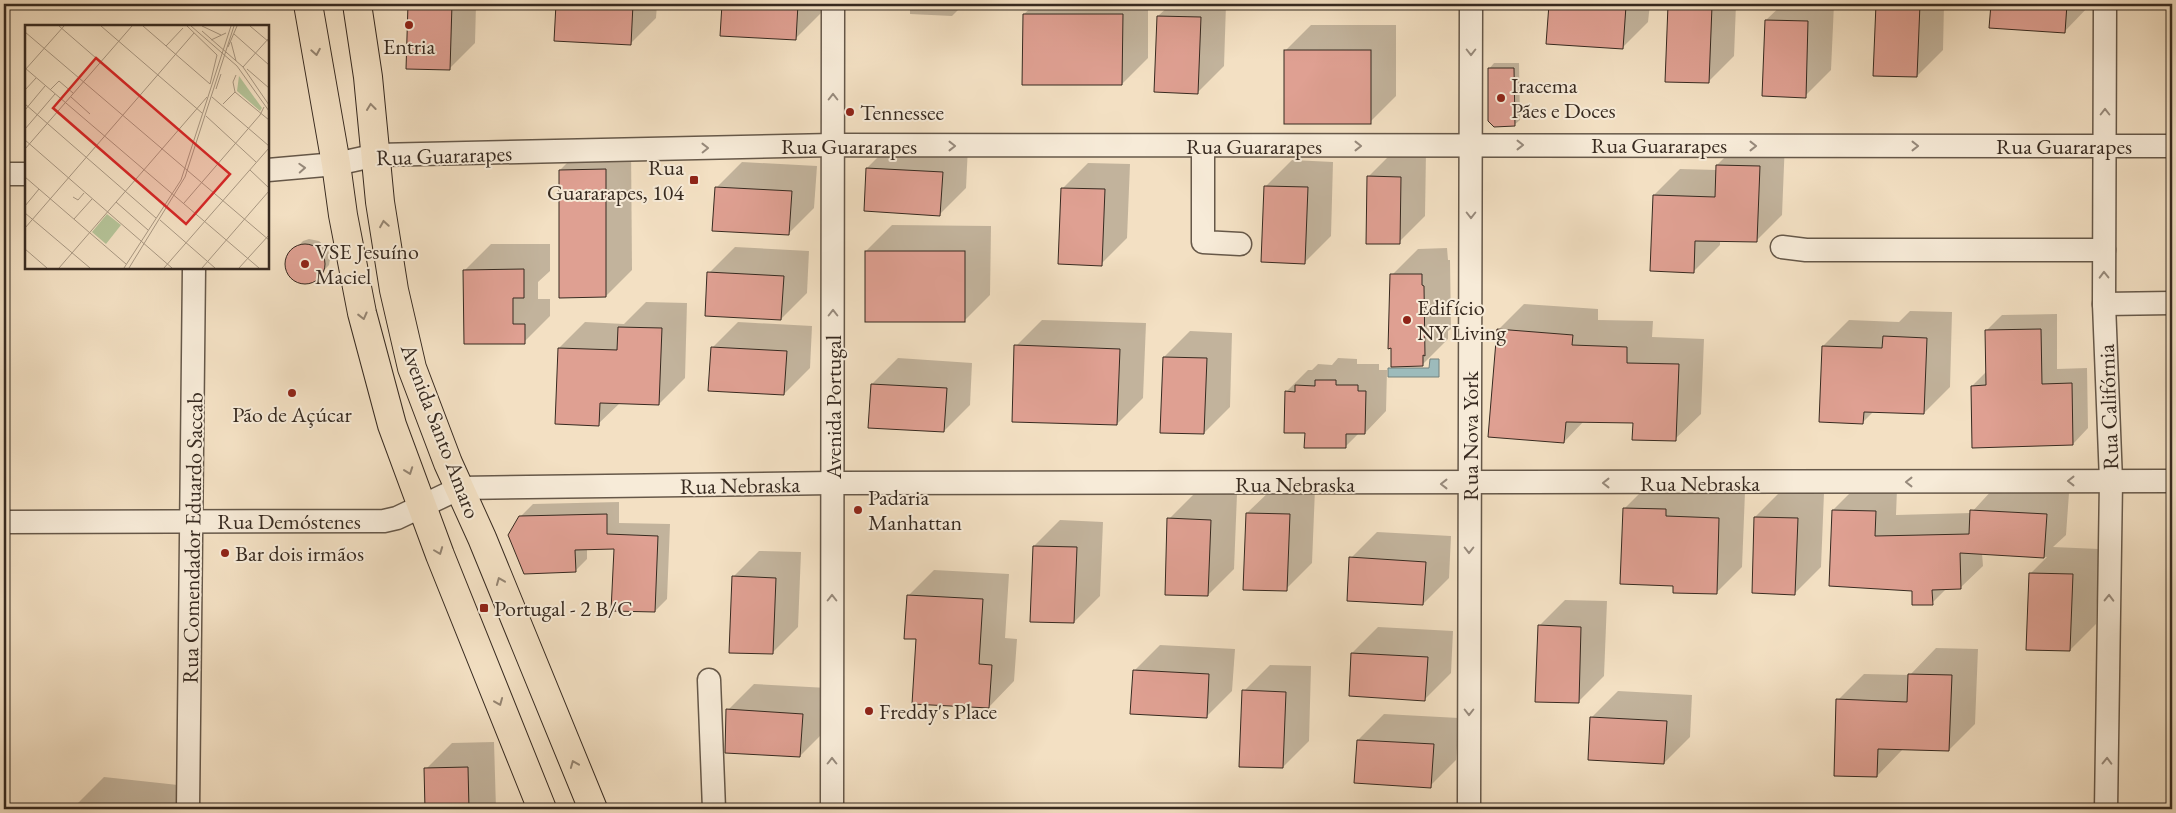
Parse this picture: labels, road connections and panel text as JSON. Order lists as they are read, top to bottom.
{
  "streets": {
    "main road": ["Avenida Santo Amaro"],
    "street": [
      "Rua Guararapes",
      "Avenida Portugal",
      "Rua Califórnia",
      "Rua Nova York",
      "Rua Nebraska",
      "Rua Demóstenes",
      "Rua Comendador Eduardo Saccab"
    ]
  },
  "crossings": [
    ["Rua Guararapes", "Avenida Portugal"],
    ["Rua Guararapes", "Rua Califórnia"],
    ["Rua Guararapes", "Avenida Santo Amaro"],
    ["Rua Guararapes", "Rua Nova York"],
    ["Avenida Portugal", "Rua Nebraska"],
    ["Rua Califórnia", "Rua Nebraska"],
    ["Avenida Santo Amaro", "Rua Nebraska"],
    ["Avenida Santo Amaro", "Rua Demóstenes"],
    ["Rua Nova York", "Rua Nebraska"],
    ["Rua Nebraska", "Rua Demóstenes"],
    ["Rua Demóstenes", "Rua Comendador Eduardo Saccab"]
  ],
  "one_way": [
    "Rua Guararapes",
    "Avenida Portugal",
    "Rua Califórnia",
    "Rua Nova York",
    "Rua Nebraska"
  ],
  "places": {
    "other": [
      "Entria",
      "Iracema Pães e Doces",
      "Tennessee",
      "VSE Jesuíno Maciel",
      "Edifício NY Living",
      "Pão de Açúcar",
      "Padaria Manhattan",
      "Bar dois irmãos",
      "Freddy's Place"
    ],
    "transit": ["Rua Guararapes, 104", "Portugal - 2 B/C"]
  }
}
